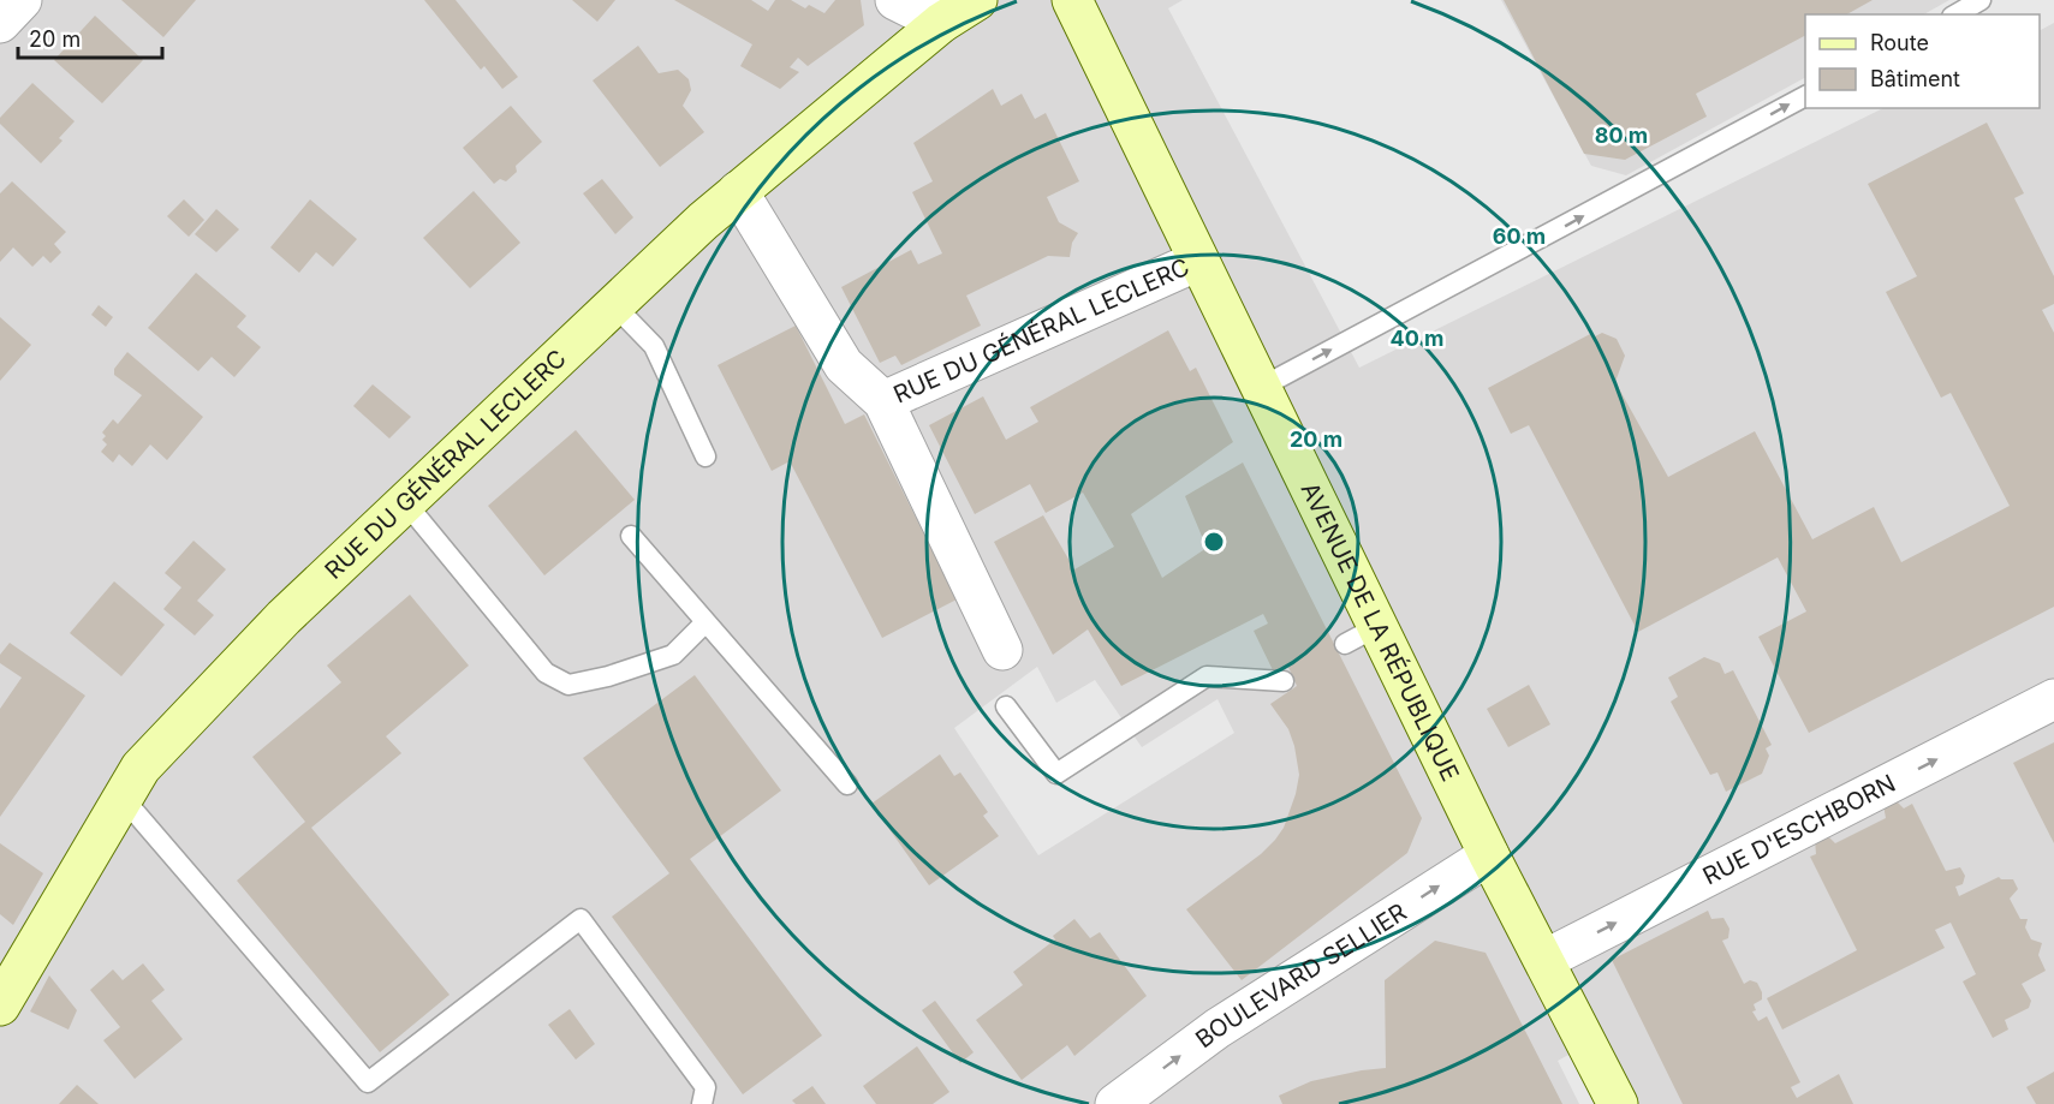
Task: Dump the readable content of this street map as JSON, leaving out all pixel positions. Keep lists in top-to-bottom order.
{
  "streets": {
    "street": [
      "RUE DU GÉNÉRAL LECLERC",
      "AVENUE DE LA RÉPUBLIQUE",
      "RUE D'ESCHBORN",
      "BOULEVARD SELLIER"
    ]
  },
  "crossings": [
    ["RUE DU GÉNÉRAL LECLERC", "AVENUE DE LA RÉPUBLIQUE"],
    ["AVENUE DE LA RÉPUBLIQUE", "RUE D'ESCHBORN"],
    ["AVENUE DE LA RÉPUBLIQUE", "BOULEVARD SELLIER"]
  ],
  "one_way": ["RUE D'ESCHBORN", "BOULEVARD SELLIER"],
  "legend": ["Route", "Bâtiment"],
  "scale_bar": "20 m",
  "rings": [
    "80 m",
    "60 m",
    "40 m",
    "20 m"
  ]
}
